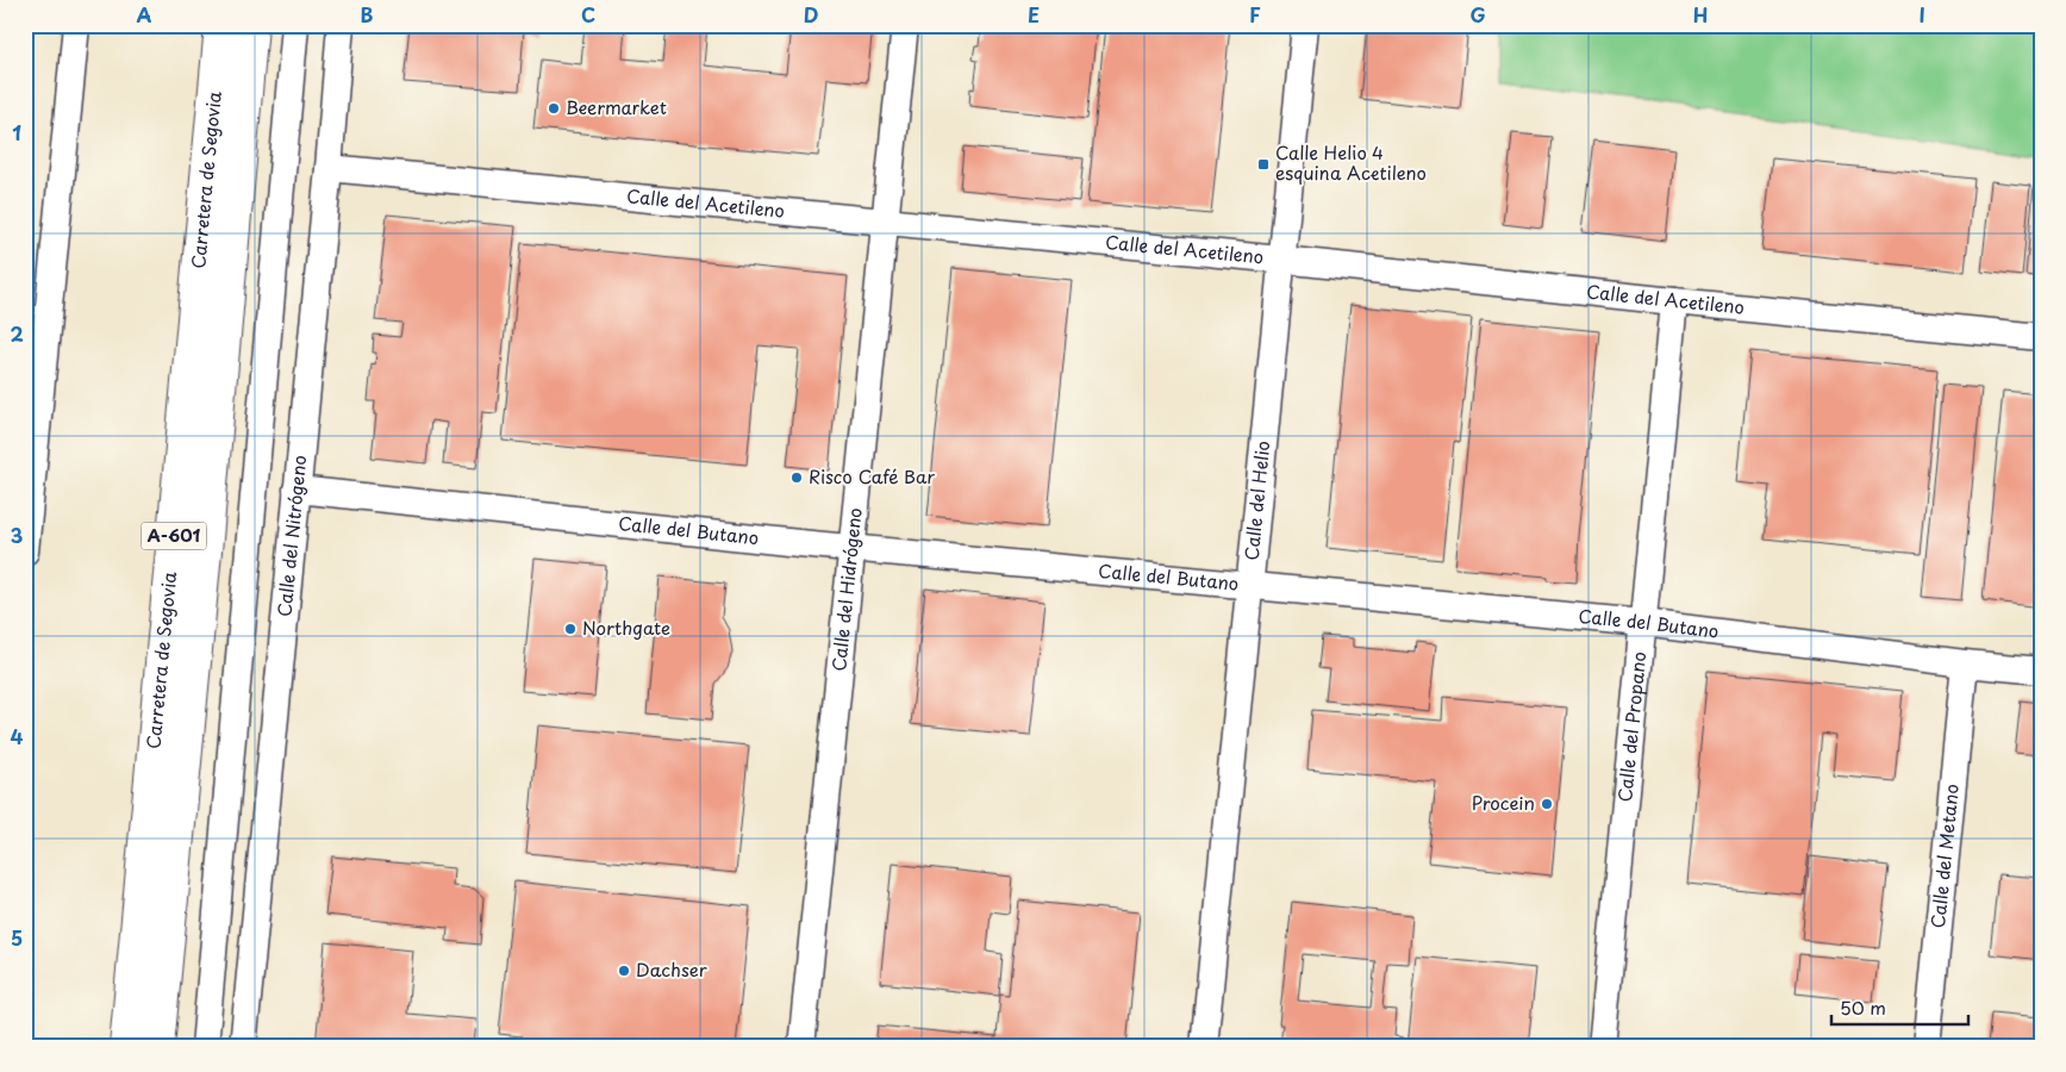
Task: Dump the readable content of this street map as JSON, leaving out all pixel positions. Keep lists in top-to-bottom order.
{
  "streets": {
    "highway": ["Carretera de Segovia", "A-601"],
    "street": [
      "Calle del Acetileno",
      "Calle del Helio",
      "Calle del Butano",
      "Calle del Nitrógeno",
      "Calle del Hidrógeno",
      "Calle del Propano",
      "Calle del Metano"
    ]
  },
  "crossings": [
    ["Calle del Acetileno", "Calle del Helio"],
    ["Calle del Acetileno", "Calle del Nitrógeno"],
    ["Calle del Acetileno", "Calle del Hidrógeno"],
    ["Calle del Acetileno", "Calle del Propano"],
    ["Calle del Helio", "Calle del Butano"],
    ["Calle del Butano", "Calle del Nitrógeno"],
    ["Calle del Butano", "Calle del Hidrógeno"],
    ["Calle del Butano", "Calle del Propano"],
    ["Calle del Butano", "Calle del Metano"]
  ],
  "places": {
    "other": [
      "Beermarket",
      "Risco Café Bar",
      "Northgate",
      "Procein",
      "Dachser"
    ],
    "transit": ["Calle Helio 4 esquina Acetileno"]
  },
  "scale_bar": "50 m",
  "grid": {
    "columns": [
      "A",
      "B",
      "C",
      "D",
      "E",
      "F",
      "G",
      "H",
      "I"
    ],
    "rows": [
      "1",
      "2",
      "3",
      "4",
      "5"
    ]
  }
}
